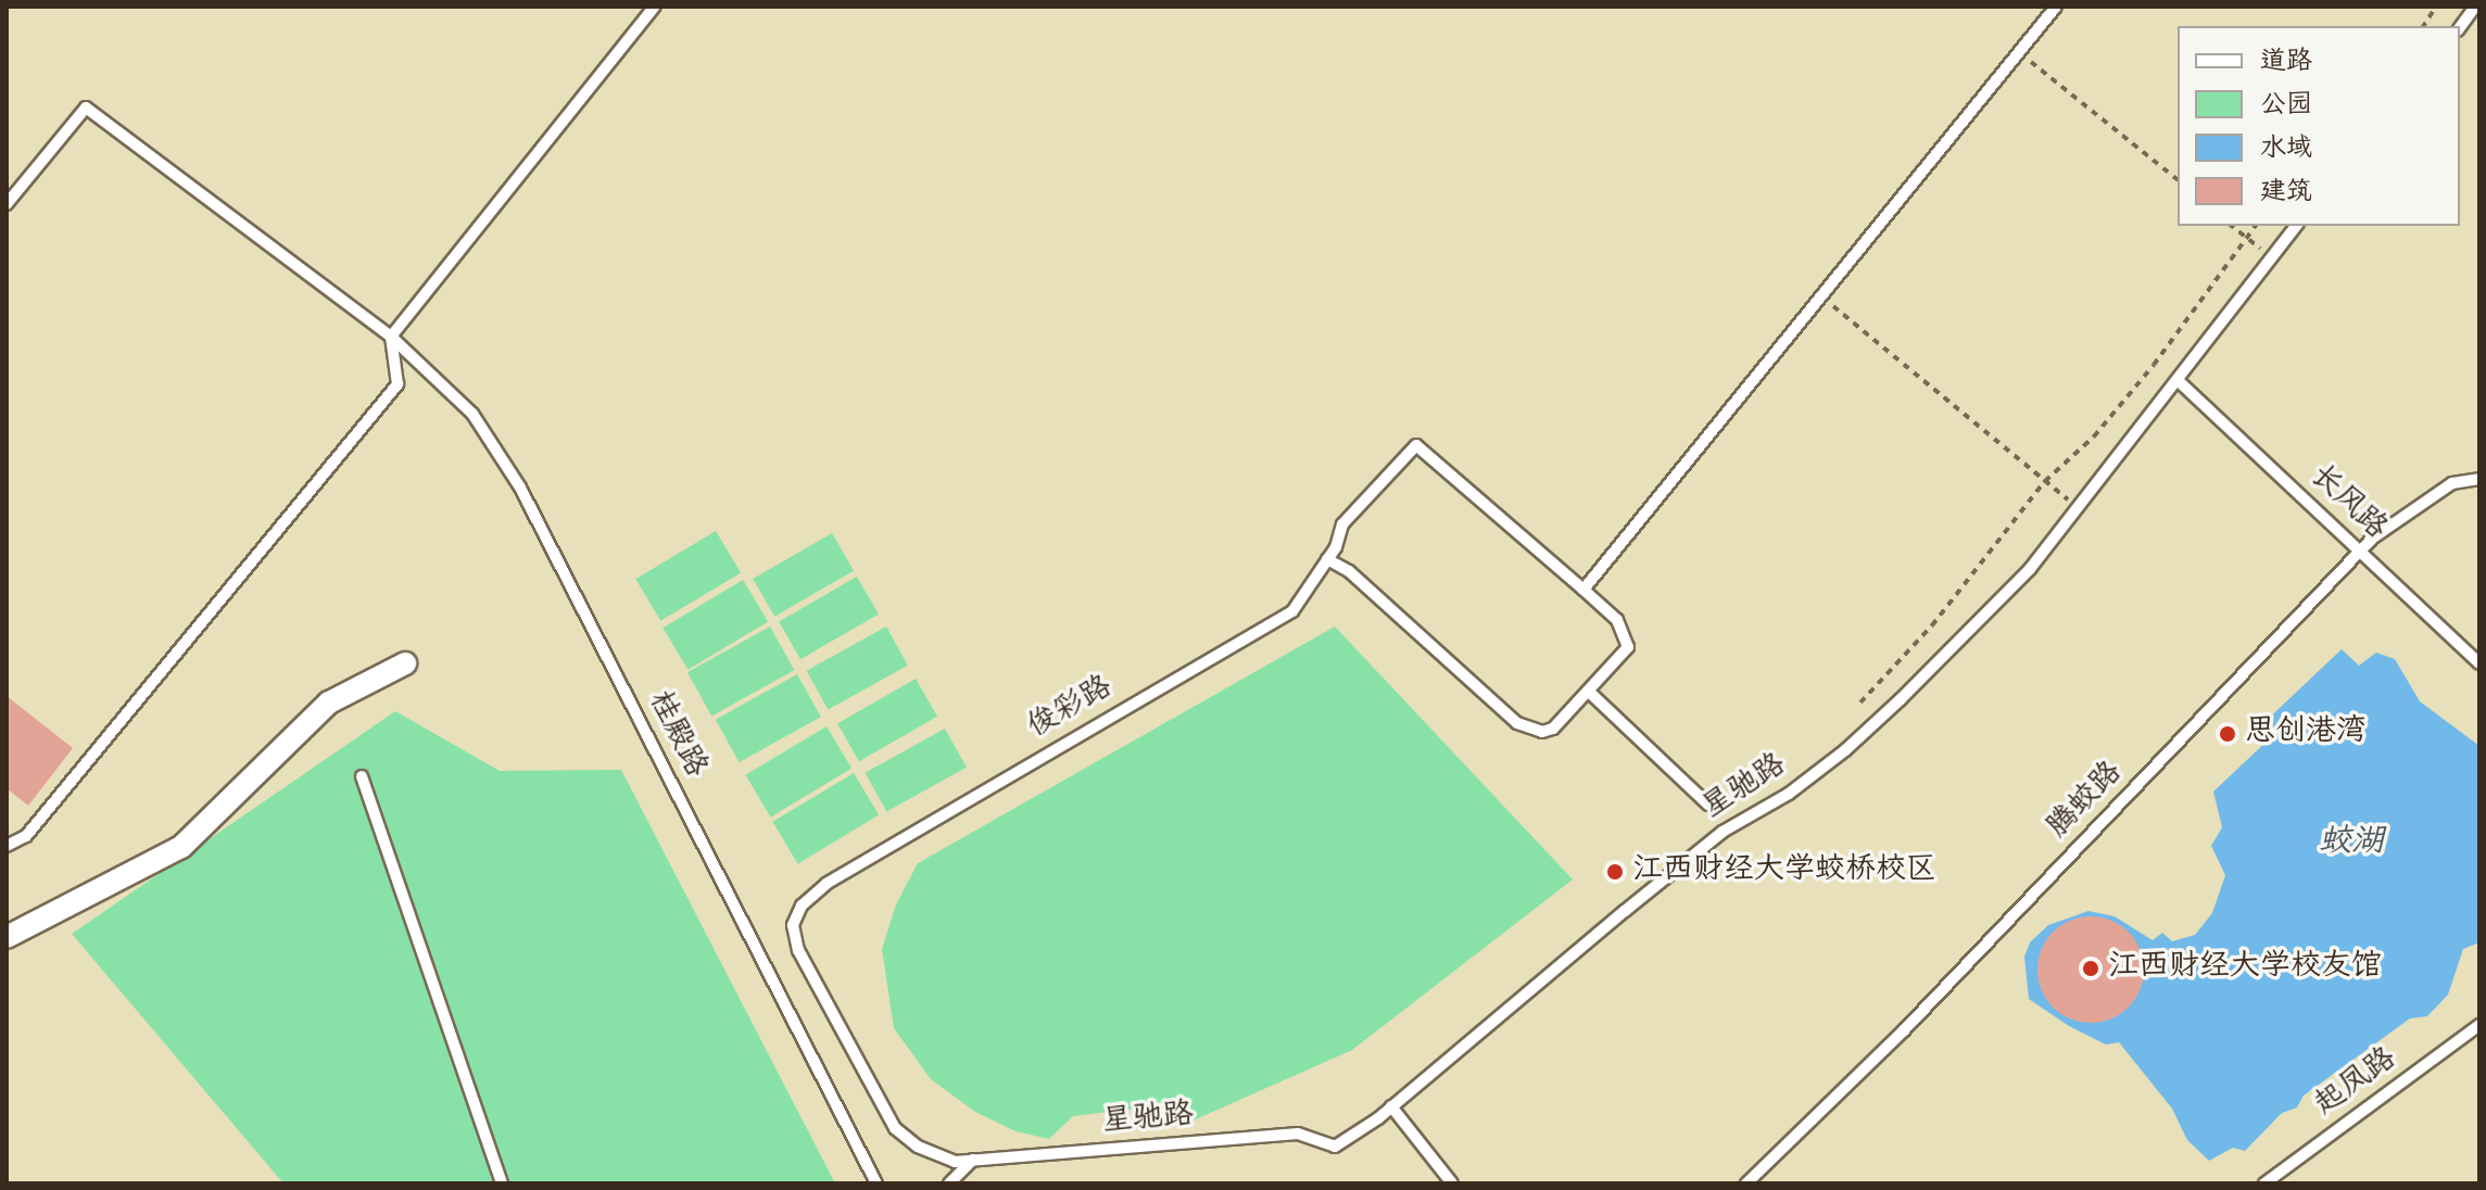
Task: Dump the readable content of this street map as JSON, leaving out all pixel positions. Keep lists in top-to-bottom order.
{
  "streets": {
    "lane": [
      "长风路",
      "俊彩路",
      "桂殿路",
      "星驰路",
      "腾蛟路",
      "起凤路"
    ]
  },
  "crossings": [
    ["长风路", "星驰路"],
    ["长风路", "腾蛟路"],
    ["俊彩路", "星驰路"]
  ],
  "water": ["蛟湖"],
  "places": ["思创港湾", "江西财经大学蛟桥校区", "江西财经大学校友馆"],
  "legend": [
    "道路",
    "公园",
    "水域",
    "建筑"
  ]
}
